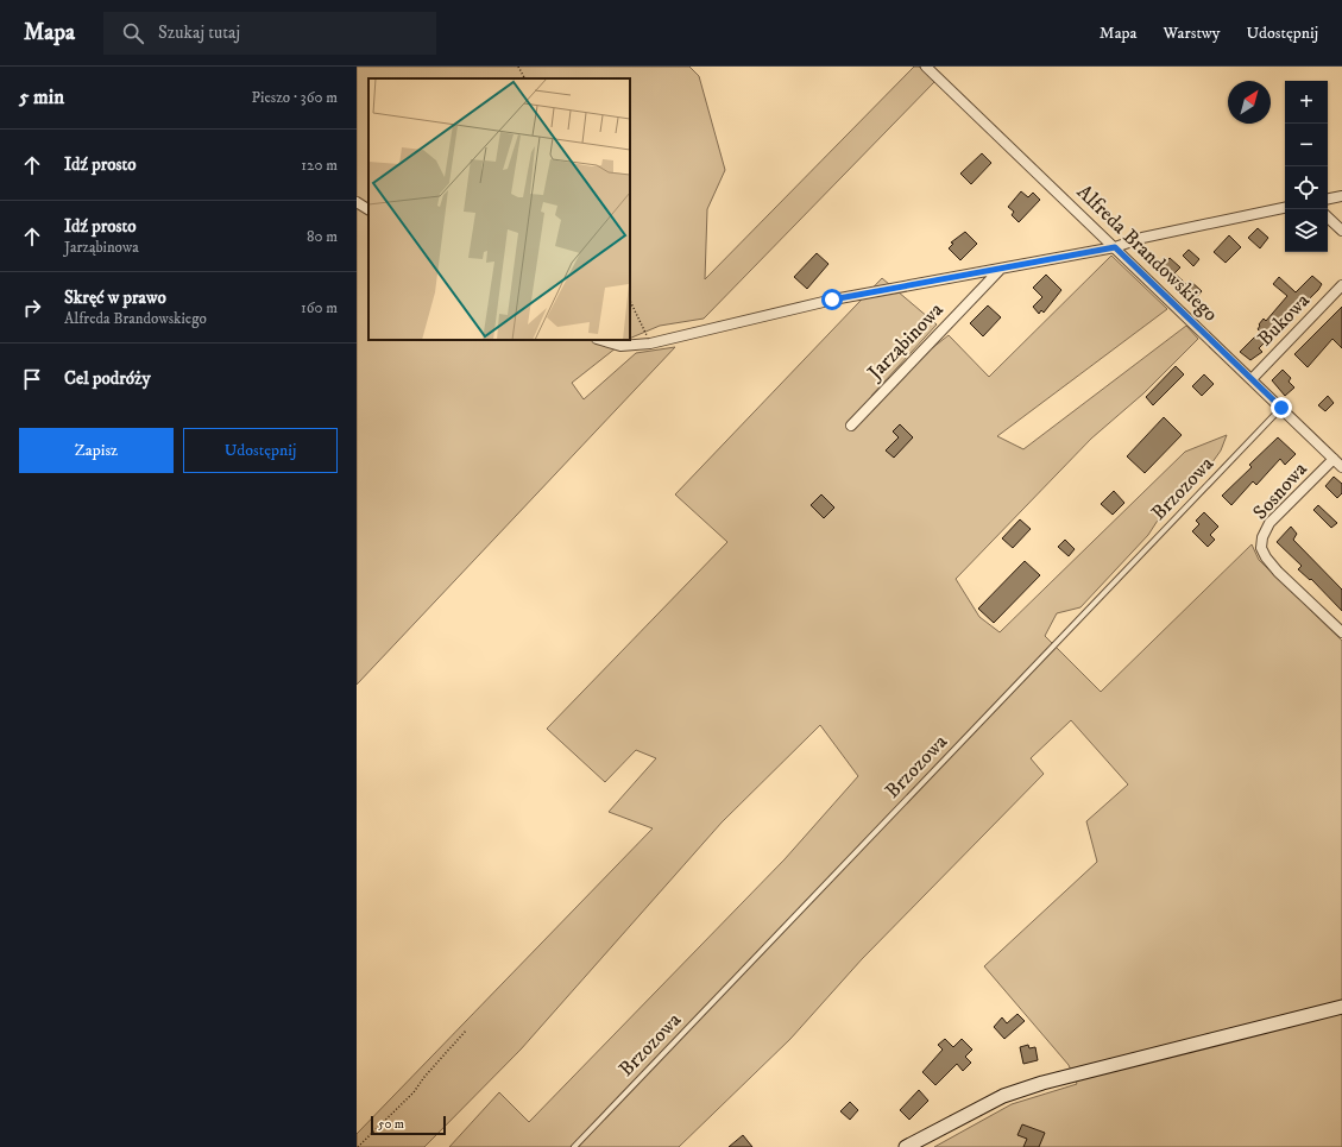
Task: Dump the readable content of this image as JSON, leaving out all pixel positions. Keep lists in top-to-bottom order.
{
  "streets": {
    "street": [
      "Alfreda Brandowskiego",
      "Bukowa",
      "Jarząbinowa",
      "Sosnowa"
    ],
    "lane": ["Brzozowa"]
  },
  "crossings": [
    ["Alfreda Brandowskiego", "Bukowa"],
    ["Alfreda Brandowskiego", "Brzozowa"],
    ["Alfreda Brandowskiego", "Sosnowa"]
  ],
  "scale_bar": "50 m",
  "north": "top right",
  "page": {
    "header": "Mapa",
    "search": "Szukaj tutaj",
    "nav": ["Mapa", "Warstwy", "Udostępnij"],
    "heading": ["5 min", "Pieszo · 360 m"],
    "map_buttons": ["+", "−"],
    "list": [
      ["Idź prosto", "120 m"],
      ["Idź prosto", "Jarząbinowa", "80 m"],
      ["Skręć w prawo", "Alfreda Brandowskiego", "160 m"],
      "Cel podróży"
    ],
    "buttons": ["Zapisz", "Udostępnij"],
    "scale": "50 m"
  }
}
